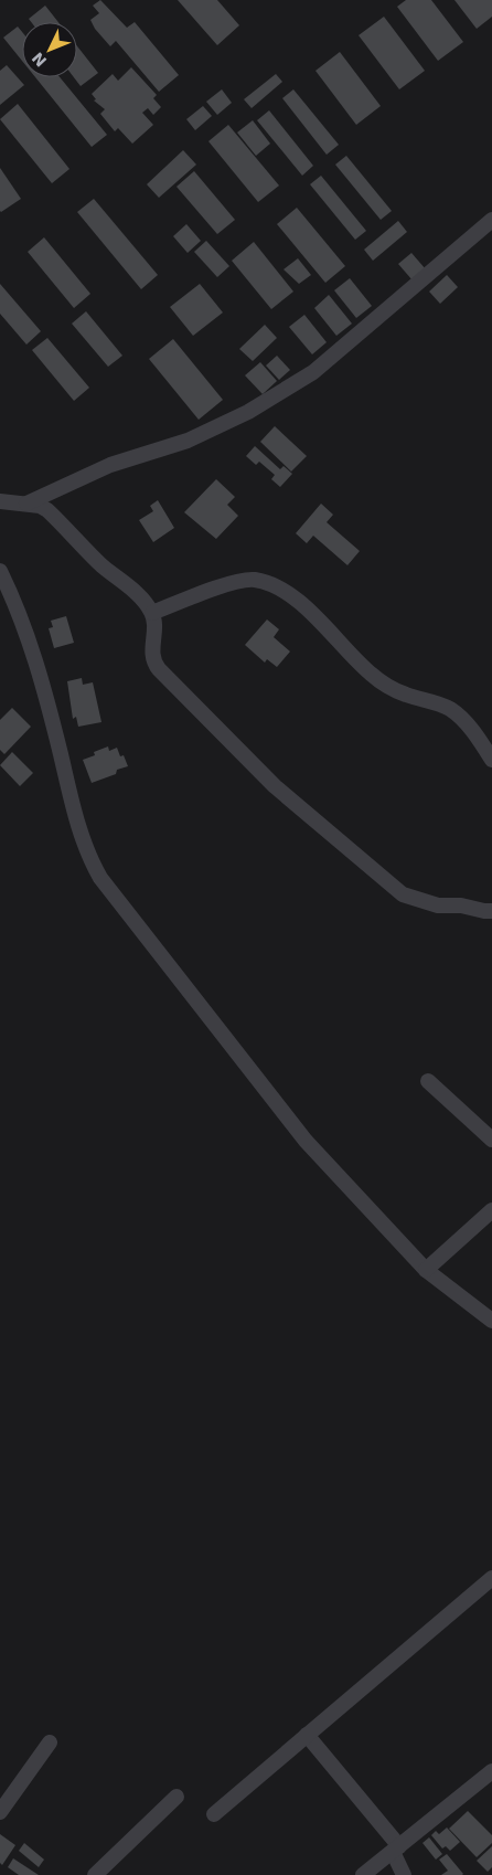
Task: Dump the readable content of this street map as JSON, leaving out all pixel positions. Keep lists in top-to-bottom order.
{
  "north": "bottom left"
}
